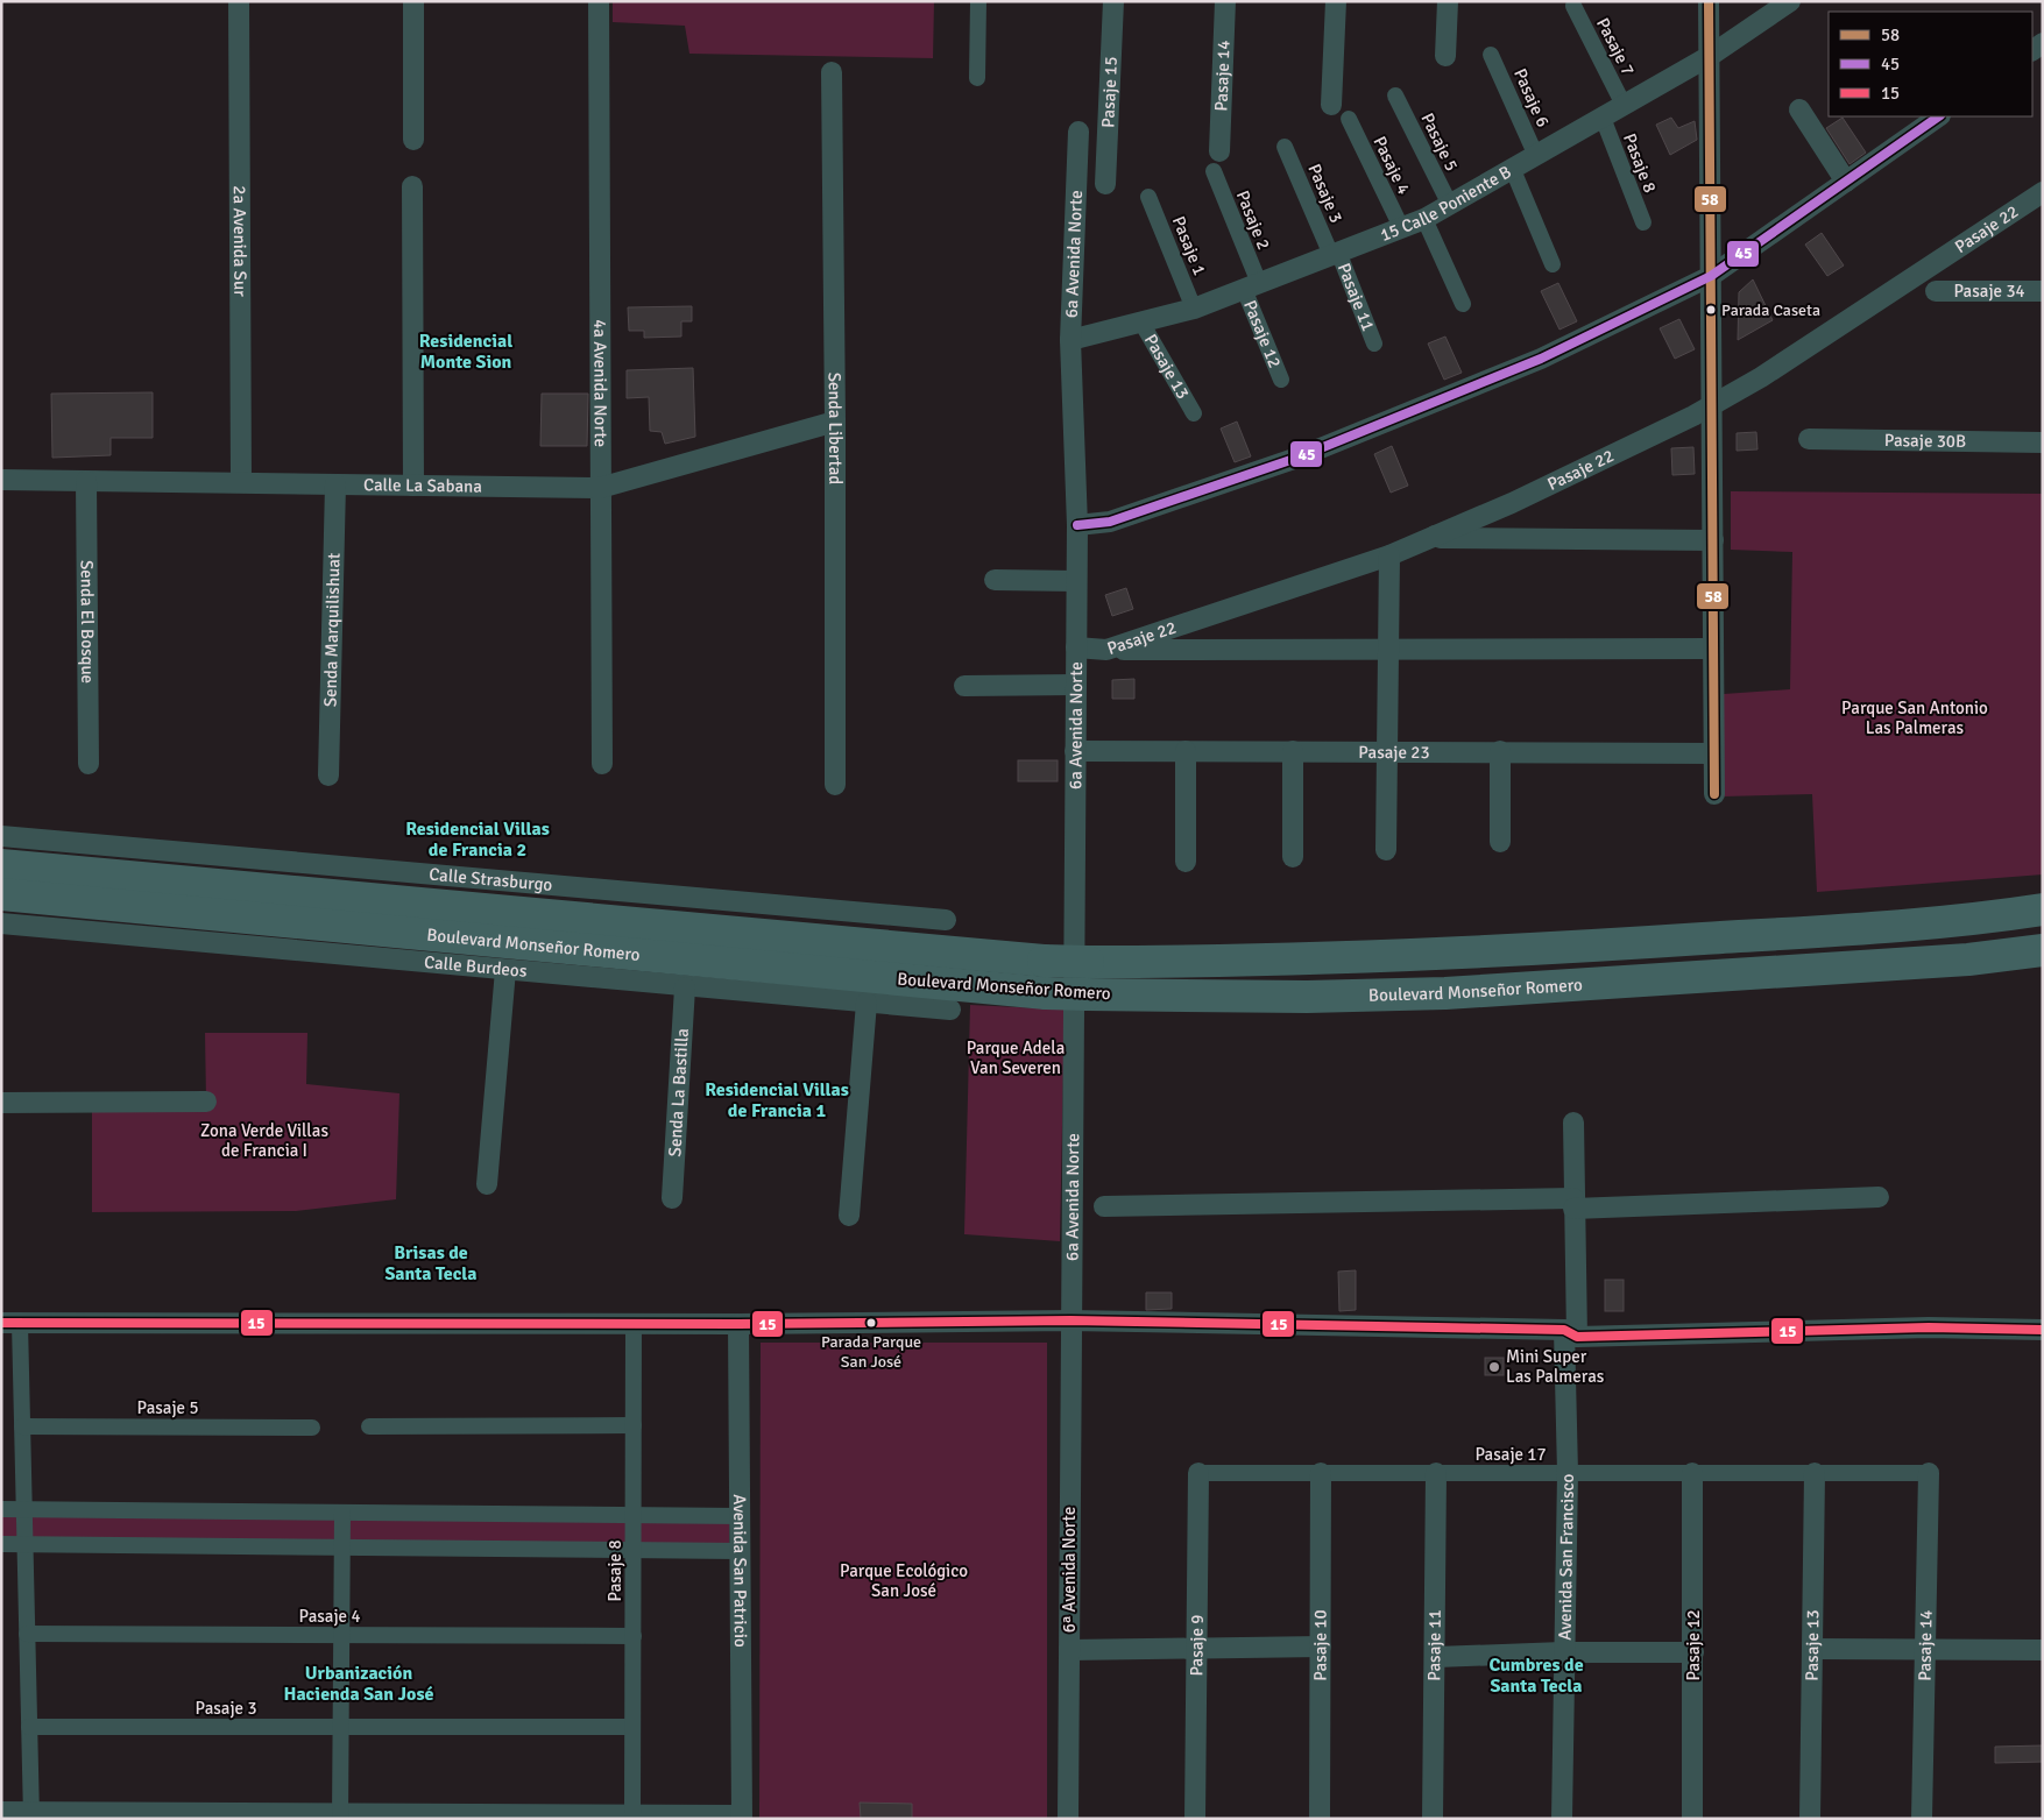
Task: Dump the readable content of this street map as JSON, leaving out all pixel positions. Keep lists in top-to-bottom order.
{
  "streets": {
    "highway": ["Boulevard Monseñor Romero"],
    "street": [
      "Pasaje 7",
      "Pasaje 14",
      "Pasaje 15",
      "Pasaje 6",
      "Pasaje 5",
      "Pasaje 8",
      "Pasaje 4",
      "Pasaje 3",
      "15 Calle Poniente B",
      "Pasaje 2",
      "Pasaje 22",
      "2a Avenida Sur",
      "Pasaje 1",
      "6a Avenida Norte",
      "Pasaje 34",
      "Pasaje 11",
      "Pasaje 12",
      "Pasaje 13",
      "4a Avenida Norte",
      "Senda Libertad",
      "Pasaje 30B",
      "Calle La Sabana",
      "Senda El Bosque",
      "Senda Marquilishuat",
      "Pasaje 23",
      "Calle Strasburgo",
      "Calle Burdeos",
      "Senda La Bastilla",
      "Pasaje 17",
      "Avenida San Francisco",
      "6ª Avenida Norte",
      "Avenida San Patricio",
      "Pasaje 9",
      "Pasaje 10"
    ]
  },
  "crossings": [
    ["Pasaje 7", "15 Calle Poniente B"],
    ["Pasaje 14", "Pasaje 2"],
    ["Pasaje 14", "Pasaje 17"],
    ["Pasaje 6", "15 Calle Poniente B"],
    ["Pasaje 5", "15 Calle Poniente B"],
    ["Pasaje 8", "Pasaje 4"],
    ["Pasaje 8", "Pasaje 3"],
    ["Pasaje 8", "15 Calle Poniente B"],
    ["Pasaje 4", "15 Calle Poniente B"],
    ["Pasaje 3", "15 Calle Poniente B"],
    ["Pasaje 3", "Pasaje 11"],
    ["15 Calle Poniente B", "Pasaje 2"],
    ["15 Calle Poniente B", "Pasaje 1"],
    ["15 Calle Poniente B", "6a Avenida Norte"],
    ["15 Calle Poniente B", "Pasaje 11"],
    ["15 Calle Poniente B", "Pasaje 12"],
    ["15 Calle Poniente B", "Pasaje 13"],
    ["Pasaje 2", "Pasaje 12"],
    ["Pasaje 22", "6a Avenida Norte"],
    ["2a Avenida Sur", "Calle La Sabana"],
    ["6a Avenida Norte", "Pasaje 23"],
    ["6a Avenida Norte", "6ª Avenida Norte"],
    ["Pasaje 11", "Pasaje 17"],
    ["Pasaje 12", "Pasaje 17"],
    ["Pasaje 13", "Pasaje 17"],
    ["4a Avenida Norte", "Calle La Sabana"],
    ["Senda Libertad", "Calle La Sabana"],
    ["Calle La Sabana", "Senda El Bosque"],
    ["Calle La Sabana", "Senda Marquilishuat"],
    ["Calle Burdeos", "Senda La Bastilla"],
    ["Pasaje 17", "Avenida San Francisco"],
    ["Pasaje 17", "Pasaje 9"],
    ["Pasaje 17", "Pasaje 10"]
  ],
  "districts": [
    "Residencial Monte Sion",
    "Residencial Villas de Francia 2",
    "Residencial Villas de Francia 1",
    "Brisas de Santa Tecla",
    "Cumbres de Santa Tecla",
    "Urbanización Hacienda San José"
  ],
  "parks": [
    "Parque San Antonio Las Palmeras",
    "Parque Adela Van Severen",
    "Zona Verde Villas de Francia I",
    "Parque Ecológico San José"
  ],
  "places": ["Parada Caseta", "Parada Parque San José", "Mini Super Las Palmeras"],
  "lines": ["transit line 58", "transit line 45", "transit line 15"],
  "legend": ["58", "45", "15"]
}
